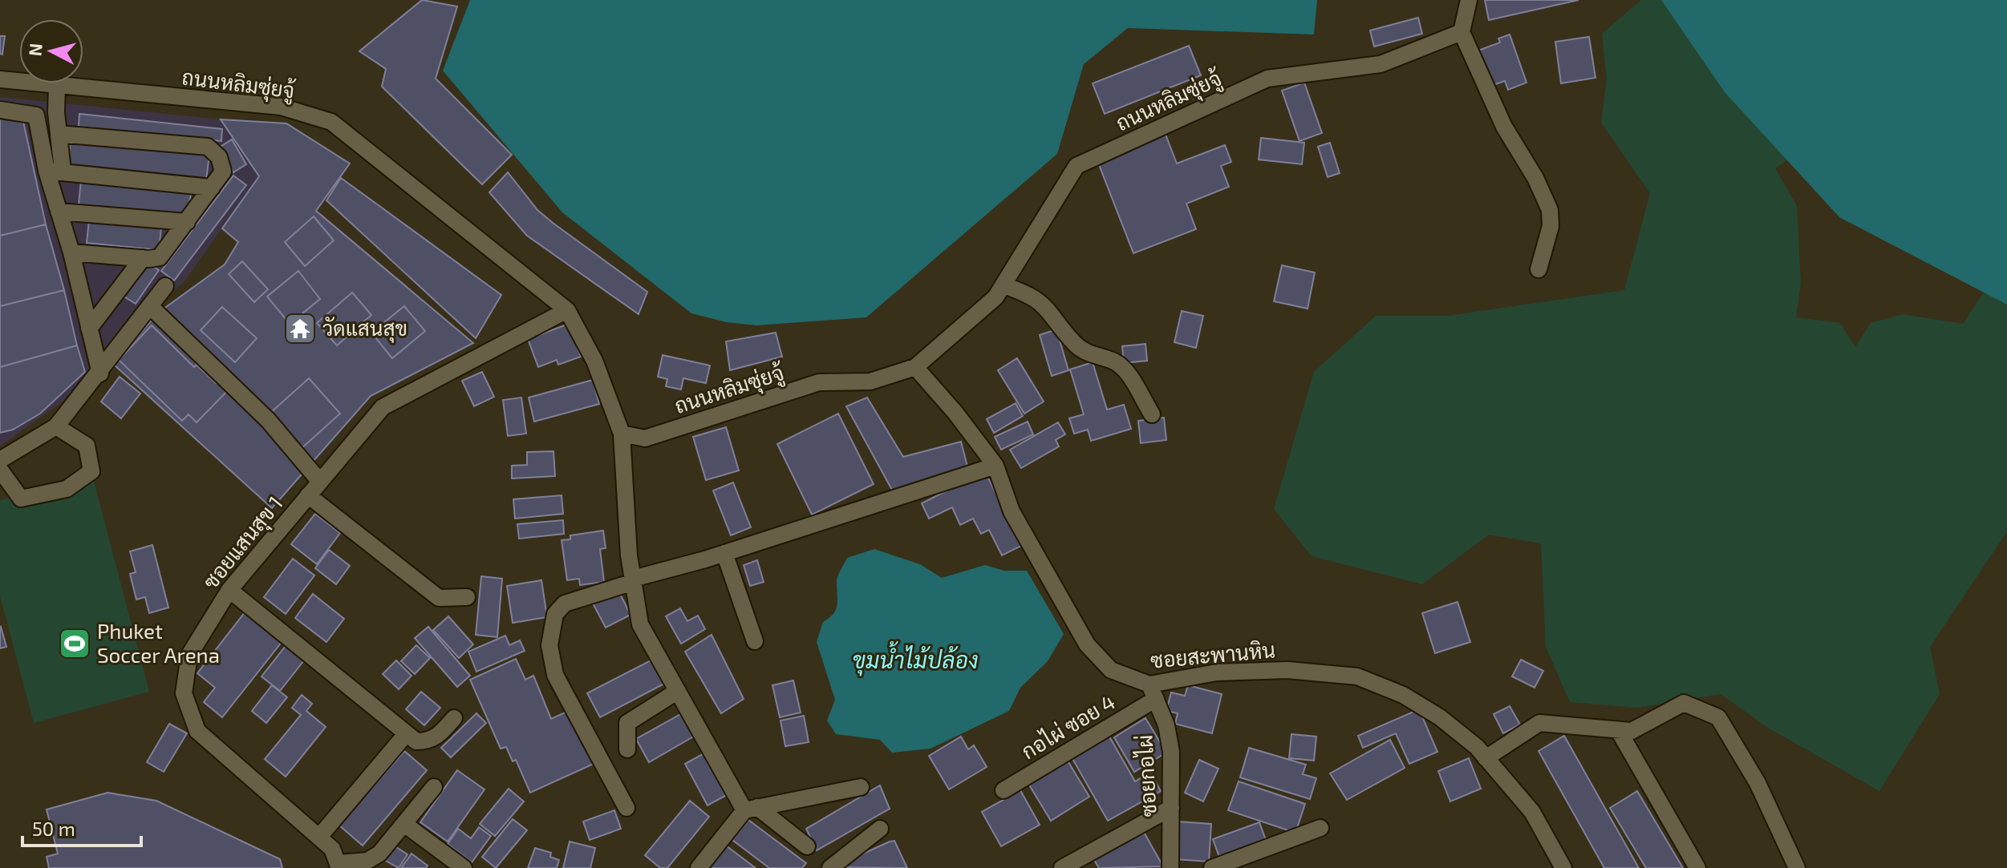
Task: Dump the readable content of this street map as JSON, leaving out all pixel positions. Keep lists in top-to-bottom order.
{
  "streets": {
    "street": [
      "ถนนหลิมซุ่ยจู้",
      "ซอยแสนสุข 1",
      "ซอยสะพานหิน",
      "กอไผ่ ซอย 4",
      "ซอยกอไผ่"
    ]
  },
  "crossings": [
    ["ถนนหลิมซุ่ยจู้", "ซอยแสนสุข 1"],
    ["ถนนหลิมซุ่ยจู้", "ซอยสะพานหิน"],
    ["ซอยสะพานหิน", "กอไผ่ ซอย 4"],
    ["ซอยสะพานหิน", "ซอยกอไผ่"],
    ["กอไผ่ ซอย 4", "ซอยกอไผ่"]
  ],
  "water": ["ขุมน้ำไม้ปล้อง"],
  "places": {
    "temple": ["วัดแสนสุข"],
    "sports": ["Phuket Soccer Arena"]
  },
  "scale_bar": "50 m",
  "north": "left"
}
